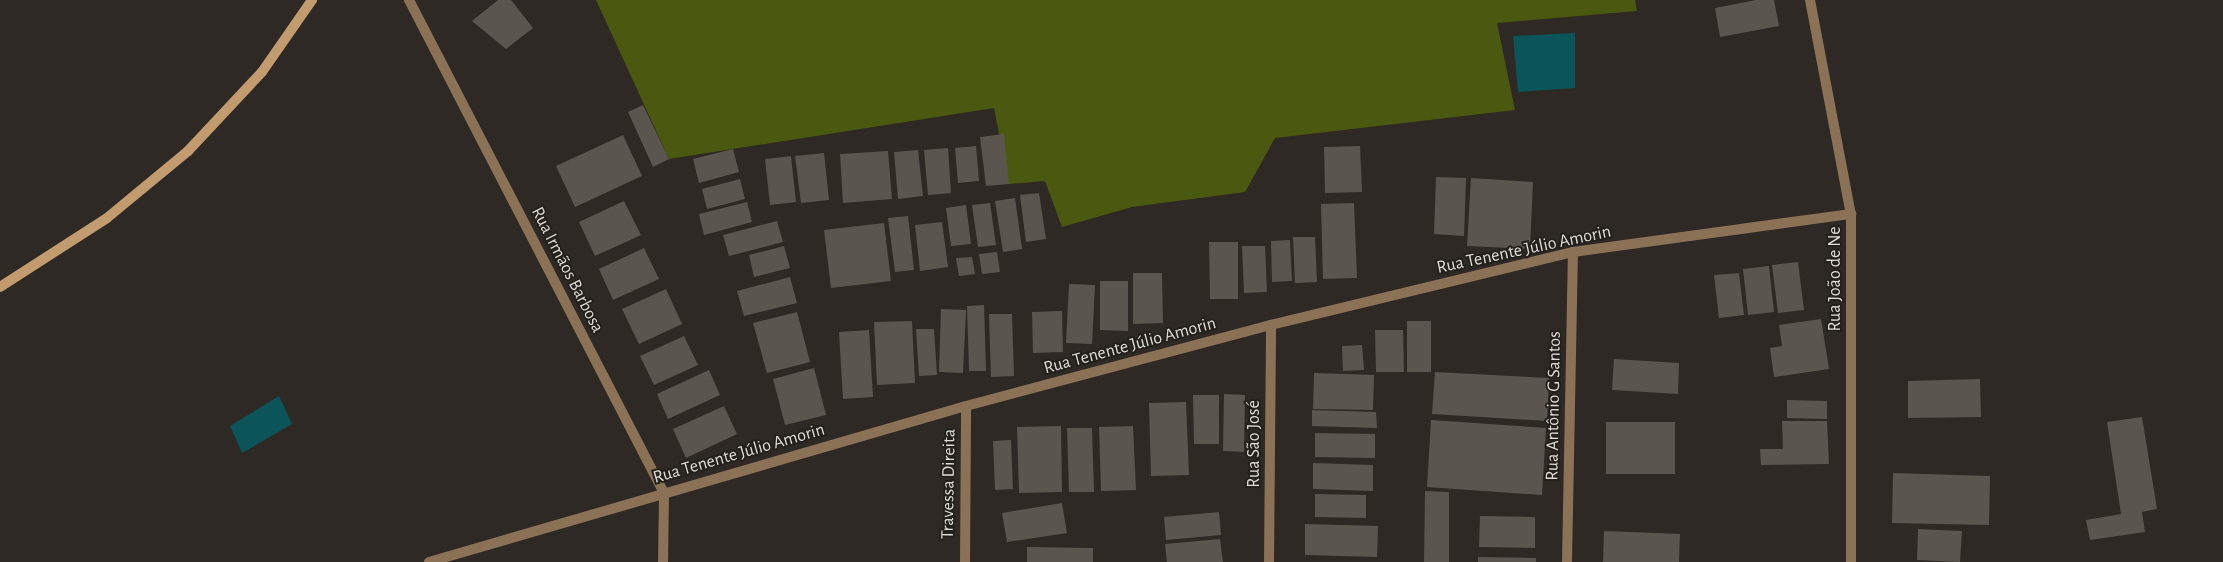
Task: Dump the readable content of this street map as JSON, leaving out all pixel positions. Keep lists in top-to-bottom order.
{
  "streets": {
    "street": [
      "Rua Tenente Júlio Amorin",
      "Rua Irmãos Barbosa",
      "Rua João de Ne",
      "Rua Antônio G Santos",
      "Rua São José",
      "Travessa Direita"
    ]
  },
  "crossings": [
    ["Rua Tenente Júlio Amorin", "Rua Irmãos Barbosa"],
    ["Rua Tenente Júlio Amorin", "Rua João de Ne"],
    ["Rua Tenente Júlio Amorin", "Rua Antônio G Santos"],
    ["Rua Tenente Júlio Amorin", "Rua São José"],
    ["Rua Tenente Júlio Amorin", "Travessa Direita"]
  ]
}
